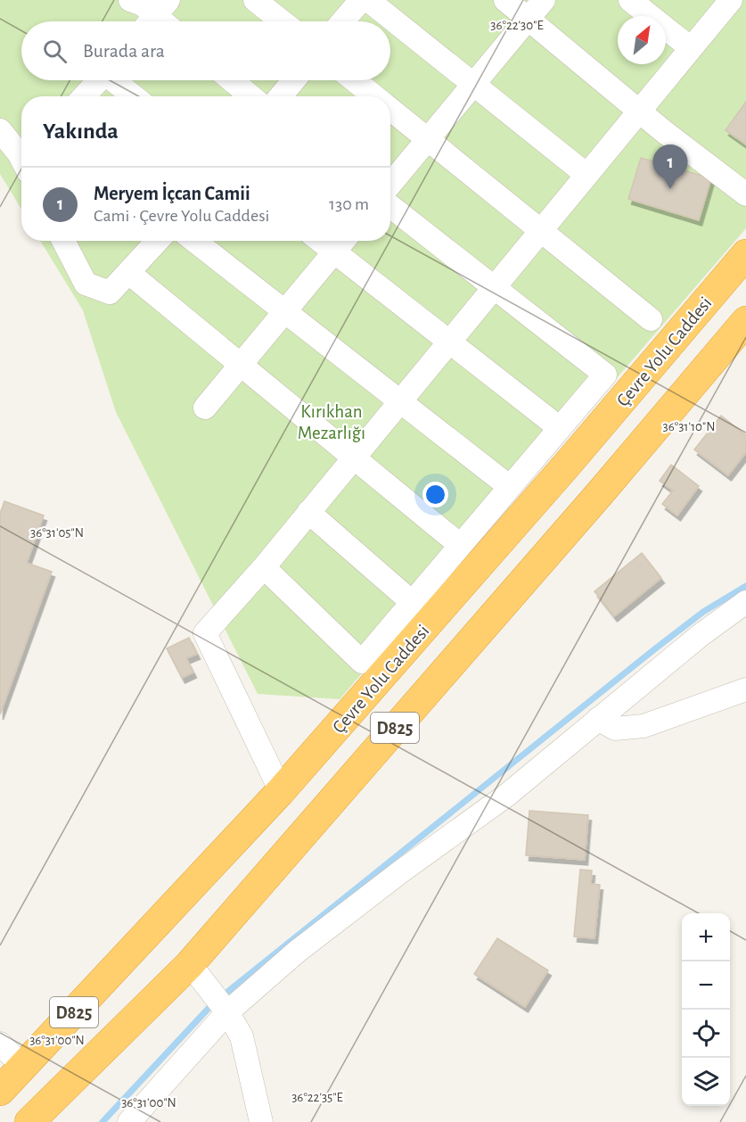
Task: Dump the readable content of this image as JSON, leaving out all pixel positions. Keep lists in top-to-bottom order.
{
  "streets": {
    "highway": ["Çevre Yolu Caddesi", "D825"]
  },
  "parks": ["Kırıkhan Mezarlığı"],
  "north": "top right",
  "page": {
    "search": "Burada ara",
    "heading": "Yakında",
    "pins": "1",
    "list": [
      {
        "mark": "1",
        "name": "Meryem İçcan Camii",
        "note": "Cami · Çevre Yolu Caddesi",
        "value": "130 m"
      }
    ],
    "map_buttons": ["+", "−"]
  },
  "coordinates": [
    "36°22'30\"E",
    "36°31'10\"N",
    "36°31'05\"N",
    "36°31'00\"N",
    "36°22'35\"E"
  ]
}
